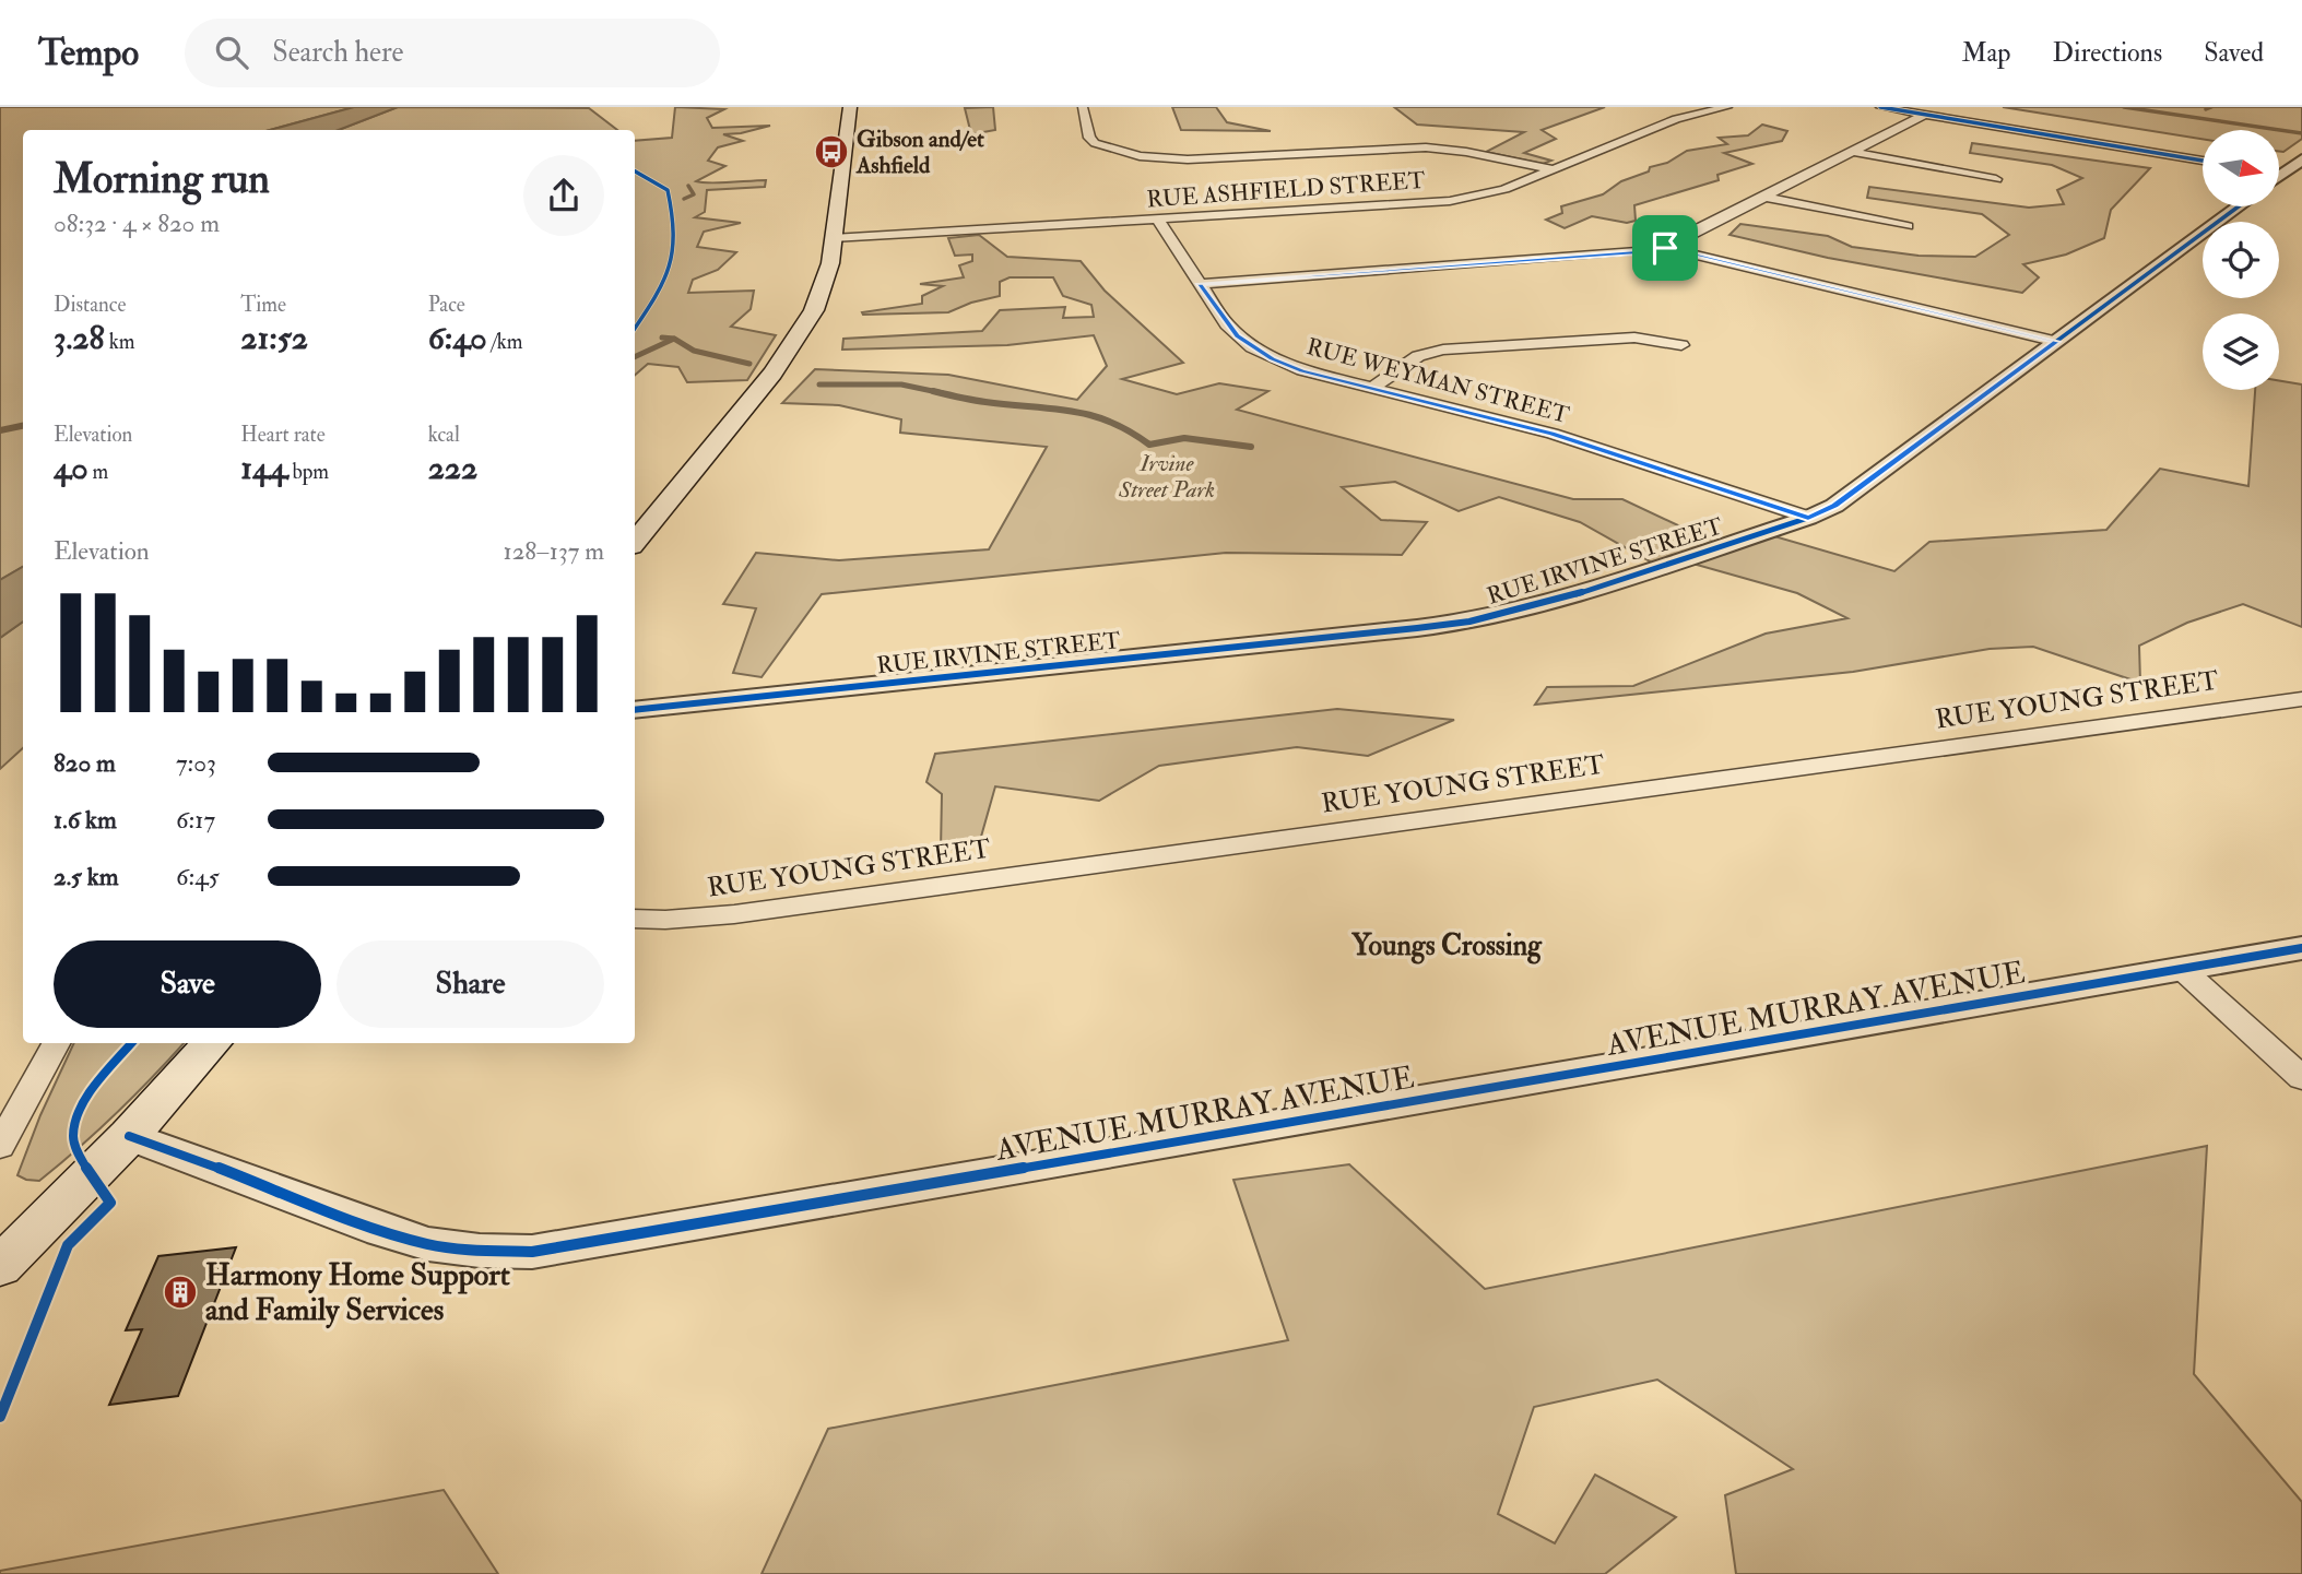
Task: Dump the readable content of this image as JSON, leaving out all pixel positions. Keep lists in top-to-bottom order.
{
  "streets": {
    "street": [
      "RUE ASHFIELD STREET",
      "RUE WEYMAN STREET",
      "RUE IRVINE STREET",
      "RUE YOUNG STREET",
      "AVENUE MURRAY AVENUE"
    ]
  },
  "crossings": [
    ["RUE ASHFIELD STREET", "RUE WEYMAN STREET"],
    ["RUE WEYMAN STREET", "RUE IRVINE STREET"]
  ],
  "districts": ["Youngs Crossing"],
  "parks": ["Irvine Street Park"],
  "places": {
    "bus stop": ["Gibson and/et Ashfield"],
    "building": ["Harmony Home Support and Family Services"]
  },
  "north": "right",
  "page": {
    "header": "Tempo",
    "search": "Search here",
    "nav": ["Map", "Directions", "Saved"],
    "heading": ["Morning run", "08:32 · 4 × 820 m"],
    "stats": [
      ["Distance", "3.28 km"],
      ["Time", "21:52"],
      ["Pace", "6:40 /km"],
      ["Elevation", "40 m"],
      ["Heart rate", "144 bpm"],
      ["kcal", "222"]
    ],
    "chart": ["Elevation", "128–137 m"],
    "list": [
      {
        "name": "820 m",
        "note": "7:03"
      },
      {
        "name": "1.6 km",
        "note": "6:17"
      },
      {
        "name": "2.5 km",
        "note": "6:45"
      }
    ],
    "buttons": ["Save", "Share"]
  }
}
